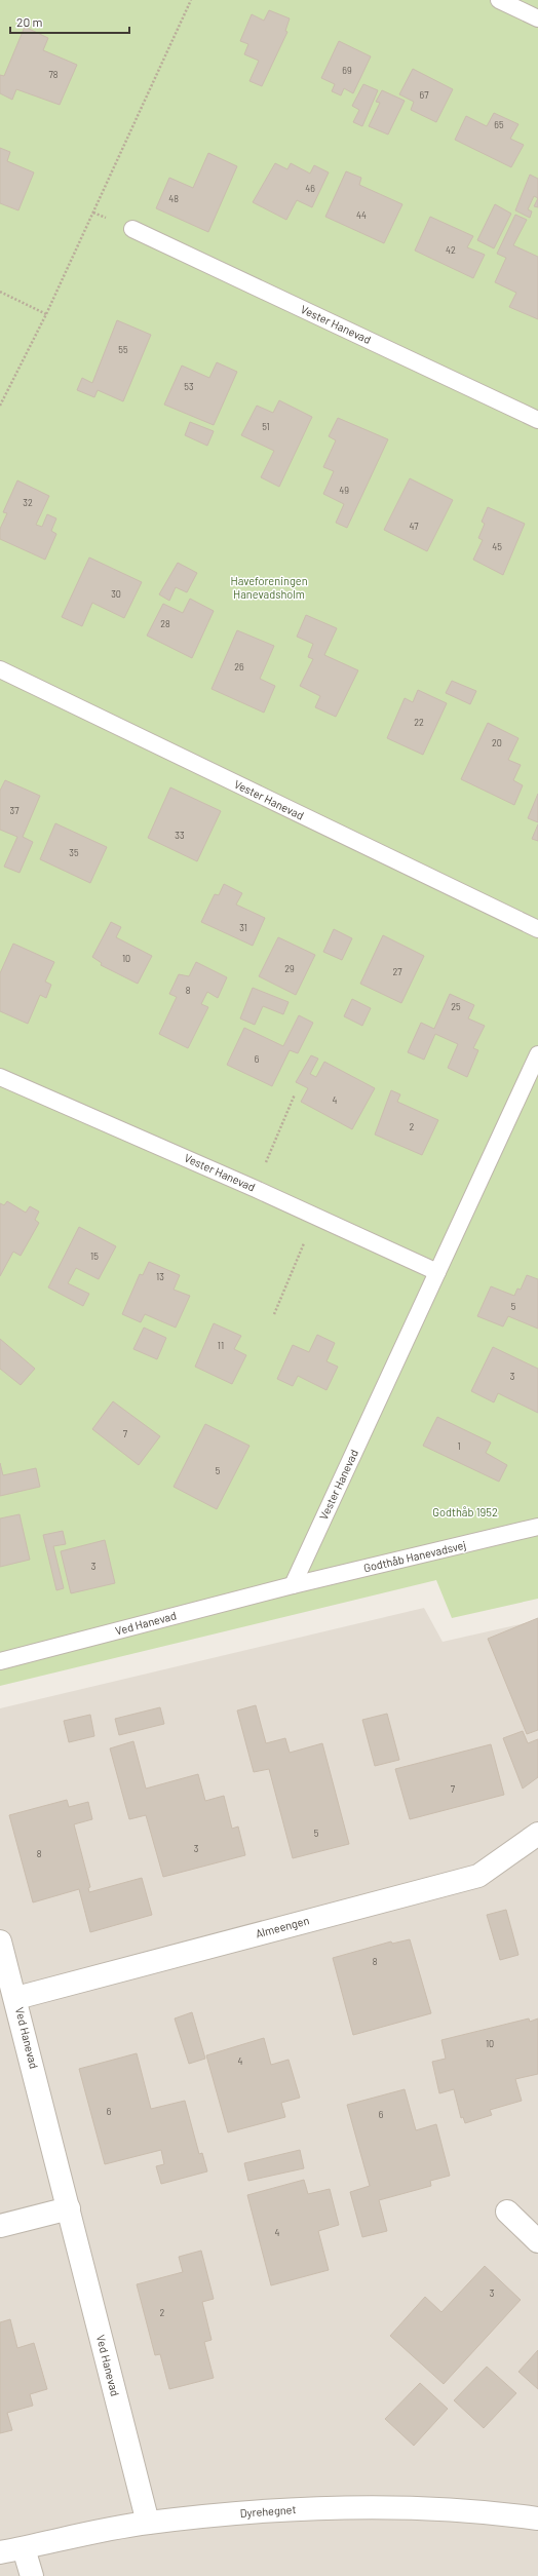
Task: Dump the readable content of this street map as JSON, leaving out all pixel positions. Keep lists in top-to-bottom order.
{
  "streets": {
    "street": ["Ved Hanevad", "Almeengen", "Dyrehegnet"],
    "lane": ["Vester Hanevad", "Godthåb Hanevadsvej"]
  },
  "crossings": [
    ["Vester Hanevad", "Godthåb Hanevadsvej"],
    ["Vester Hanevad", "Ved Hanevad"],
    ["Godthåb Hanevadsvej", "Ved Hanevad"],
    ["Ved Hanevad", "Almeengen"],
    ["Ved Hanevad", "Dyrehegnet"]
  ],
  "parks": ["Haveforeningen Hanevadsholm", "Godthåb 1952"],
  "house_numbers": [
    "69",
    "78",
    "67",
    "65",
    "46",
    "48",
    "44",
    "42",
    "55",
    "53",
    "51",
    "49",
    "32",
    "47",
    "45",
    "30",
    "28",
    "26",
    "22",
    "20",
    "37",
    "33",
    "35",
    "31",
    "10",
    "29",
    "27",
    "8",
    "25",
    "6",
    "4",
    "2",
    "15",
    "13",
    "5",
    "11",
    "3",
    "7",
    "1",
    "5",
    "3",
    "7",
    "5",
    "3",
    "8",
    "8",
    "10",
    "4",
    "6",
    "6",
    "4",
    "3",
    "2"
  ],
  "scale_bar": "20 m"
}
